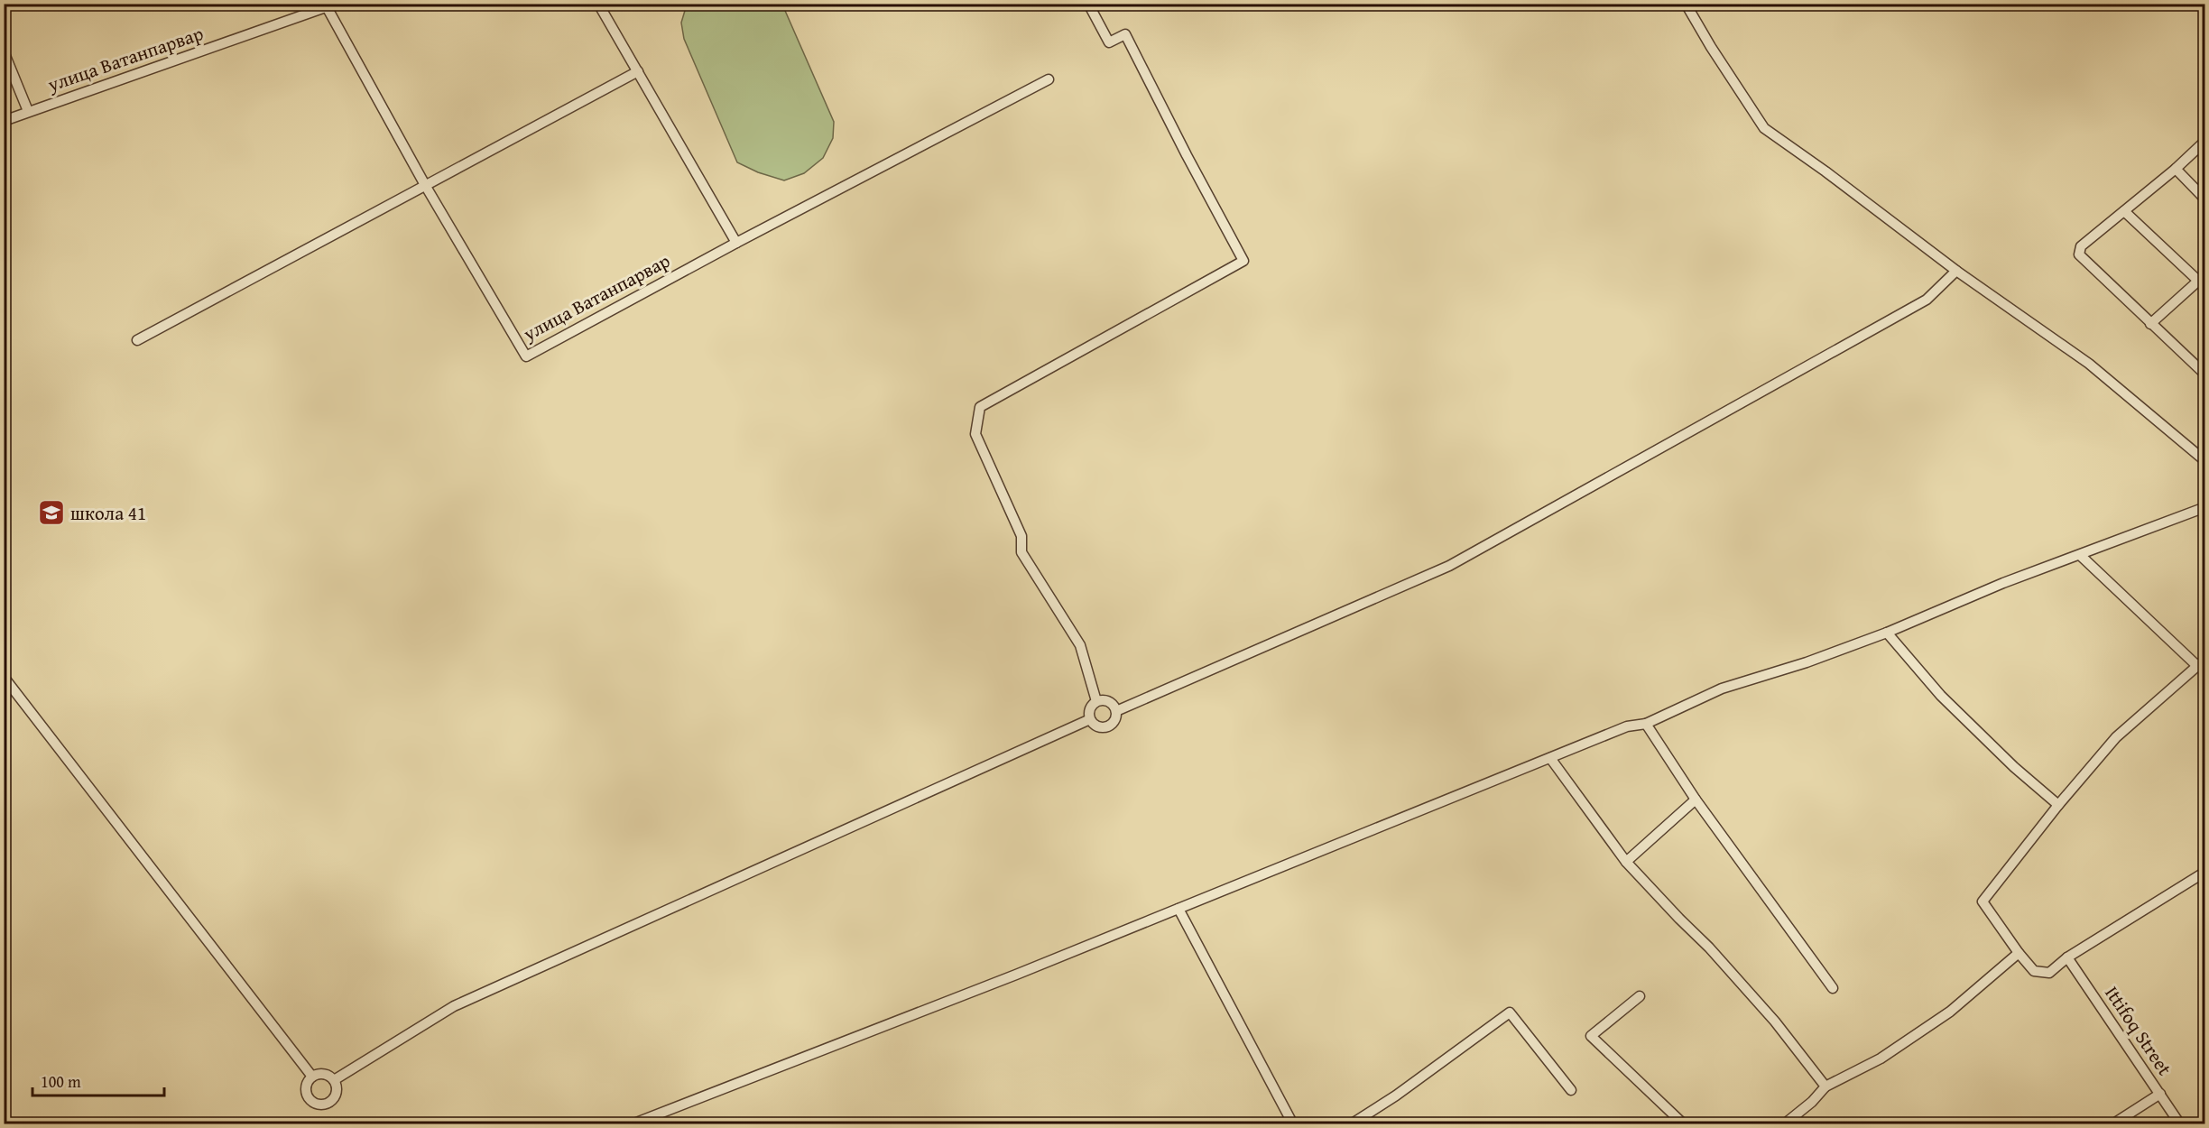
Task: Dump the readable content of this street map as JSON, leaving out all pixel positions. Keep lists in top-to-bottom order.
{
  "streets": {
    "street": ["улица Ватанпарвар", "Ittifoq Street"]
  },
  "places": {
    "school or university": ["школа 41"]
  },
  "scale_bar": "100 m"
}
